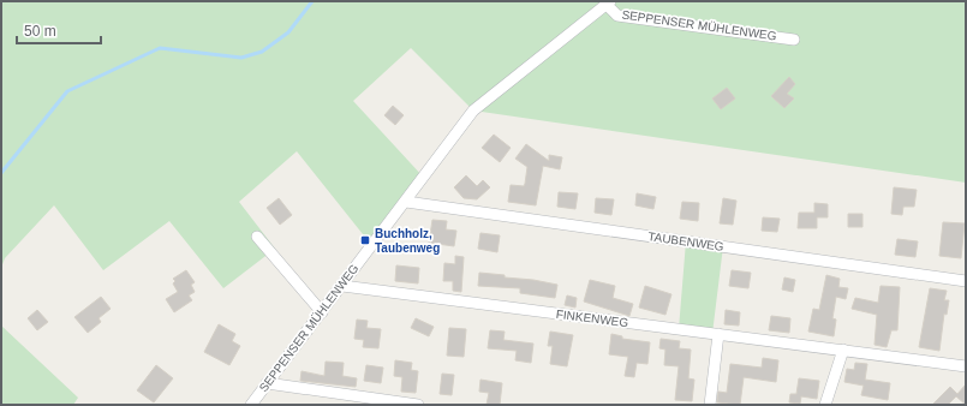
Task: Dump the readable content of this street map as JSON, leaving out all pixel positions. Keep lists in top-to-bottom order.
{
  "streets": {
    "street": ["SEPPENSER MÜHLENWEG", "TAUBENWEG", "FINKENWEG"]
  },
  "crossings": [
    ["SEPPENSER MÜHLENWEG", "TAUBENWEG"],
    ["SEPPENSER MÜHLENWEG", "FINKENWEG"]
  ],
  "places": {
    "transit": ["Buchholz, Taubenweg"]
  },
  "scale_bar": "50 m"
}
